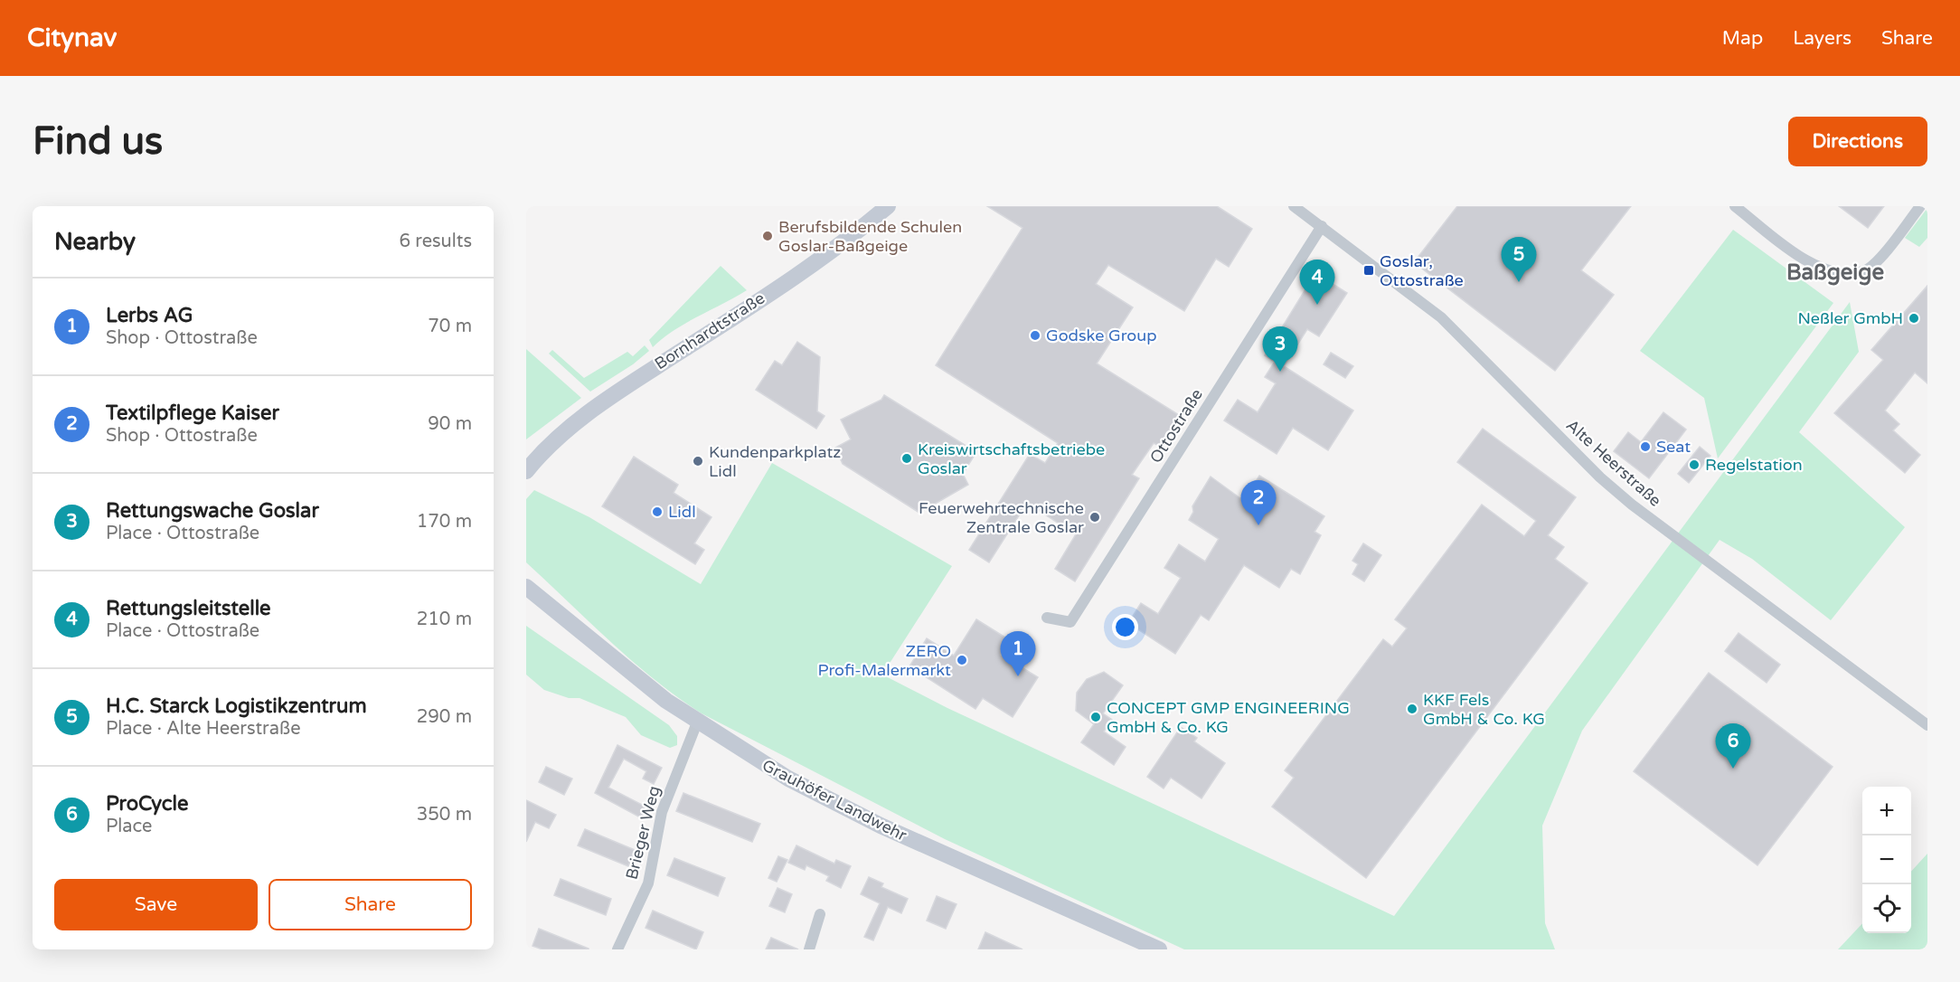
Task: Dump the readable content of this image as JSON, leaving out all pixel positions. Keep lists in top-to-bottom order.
{
  "streets": {
    "street": [
      "Bornhardtstraße",
      "Ottostraße",
      "Alte Heerstraße",
      "Grauhöfer Landwehr",
      "Brieger Weg"
    ]
  },
  "crossings": [
    ["Ottostraße", "Alte Heerstraße"],
    ["Grauhöfer Landwehr", "Brieger Weg"]
  ],
  "districts": ["Baßgeige"],
  "places": {
    "other": [
      "Berufsbildende Schulen Goslar-Baßgeige",
      "Neßler GmbH",
      "Godske Group",
      "Seat",
      "Kreiswirtschaftsbetriebe Goslar",
      "Kundenparkplatz Lidl",
      "Regelstation",
      "Lidl",
      "Feuerwehrtechnische Zentrale Goslar",
      "ZERO Profi-Malermarkt",
      "KKF Fels GmbH & Co. KG",
      "CONCEPT GMP ENGINEERING GmbH & Co. KG"
    ],
    "transit": ["Goslar, Ottostraße"]
  },
  "page": {
    "header": "Citynav",
    "nav": ["Map", "Layers", "Share"],
    "buttons": [
      "Directions",
      ["Save", "Share"]
    ],
    "title": "Find us",
    "heading": ["Nearby", "6 results"],
    "pins": [
      "5",
      "4",
      "3",
      "2",
      "1",
      "6"
    ],
    "list": [
      {
        "mark": "1",
        "name": "Lerbs AG",
        "note": "Shop · Ottostraße",
        "value": "70 m"
      },
      {
        "mark": "2",
        "name": "Textilpflege Kaiser",
        "note": "Shop · Ottostraße",
        "value": "90 m"
      },
      {
        "mark": "3",
        "name": "Rettungswache Goslar",
        "note": "Place · Ottostraße",
        "value": "170 m"
      },
      {
        "mark": "4",
        "name": "Rettungsleitstelle",
        "note": "Place · Ottostraße",
        "value": "210 m"
      },
      {
        "mark": "5",
        "name": "H.C. Starck Logistikzentrum",
        "note": "Place · Alte Heerstraße",
        "value": "290 m"
      },
      {
        "mark": "6",
        "name": "ProCycle",
        "note": "Place",
        "value": "350 m"
      }
    ],
    "map_buttons": ["+", "−"]
  }
}
